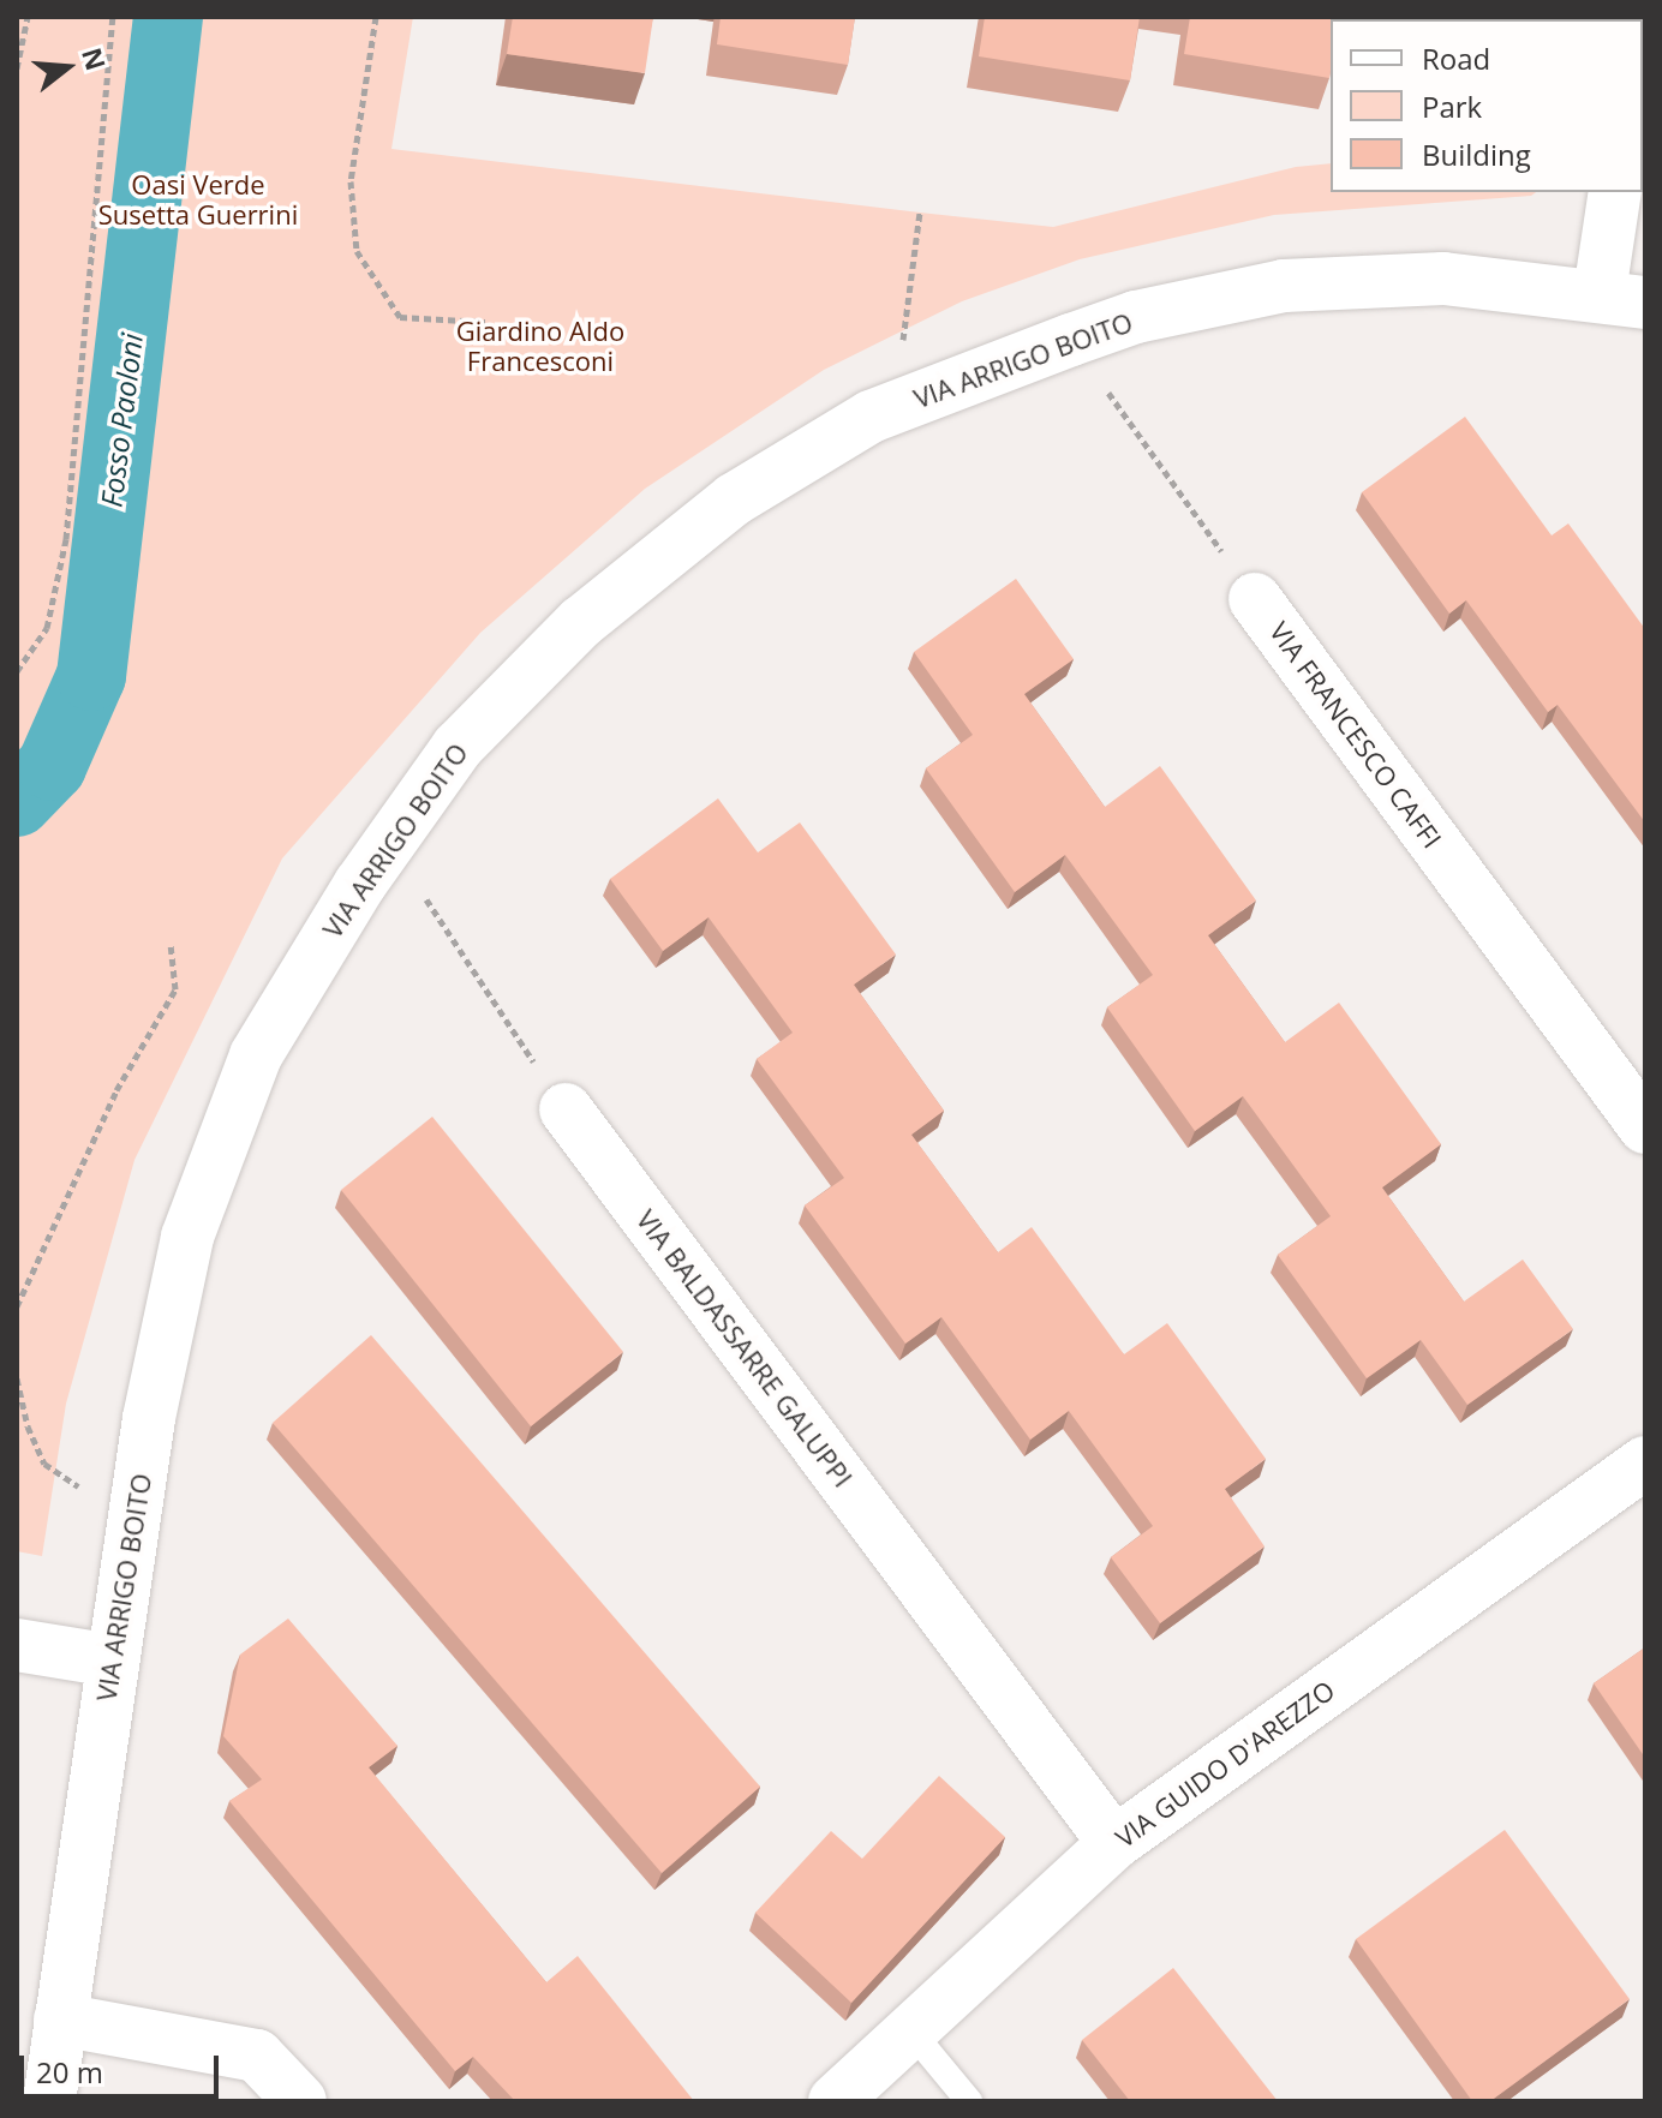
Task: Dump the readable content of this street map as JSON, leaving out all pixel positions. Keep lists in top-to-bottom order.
{
  "streets": {
    "street": [
      "VIA ARRIGO BOITO",
      "VIA FRANCESCO CAFFI",
      "VIA BALDASSARRE GALUPPI",
      "VIA GUIDO D'AREZZO"
    ]
  },
  "crossings": [
    ["VIA ARRIGO BOITO", "VIA FRANCESCO CAFFI"],
    ["VIA BALDASSARRE GALUPPI", "VIA GUIDO D'AREZZO"]
  ],
  "water": ["Fosso Paoloni"],
  "parks": ["Oasi Verde Susetta Guerrini", "Giardino Aldo Francesconi"],
  "legend": ["Road", "Park", "Building"],
  "scale_bar": "20 m",
  "north": "right"
}
